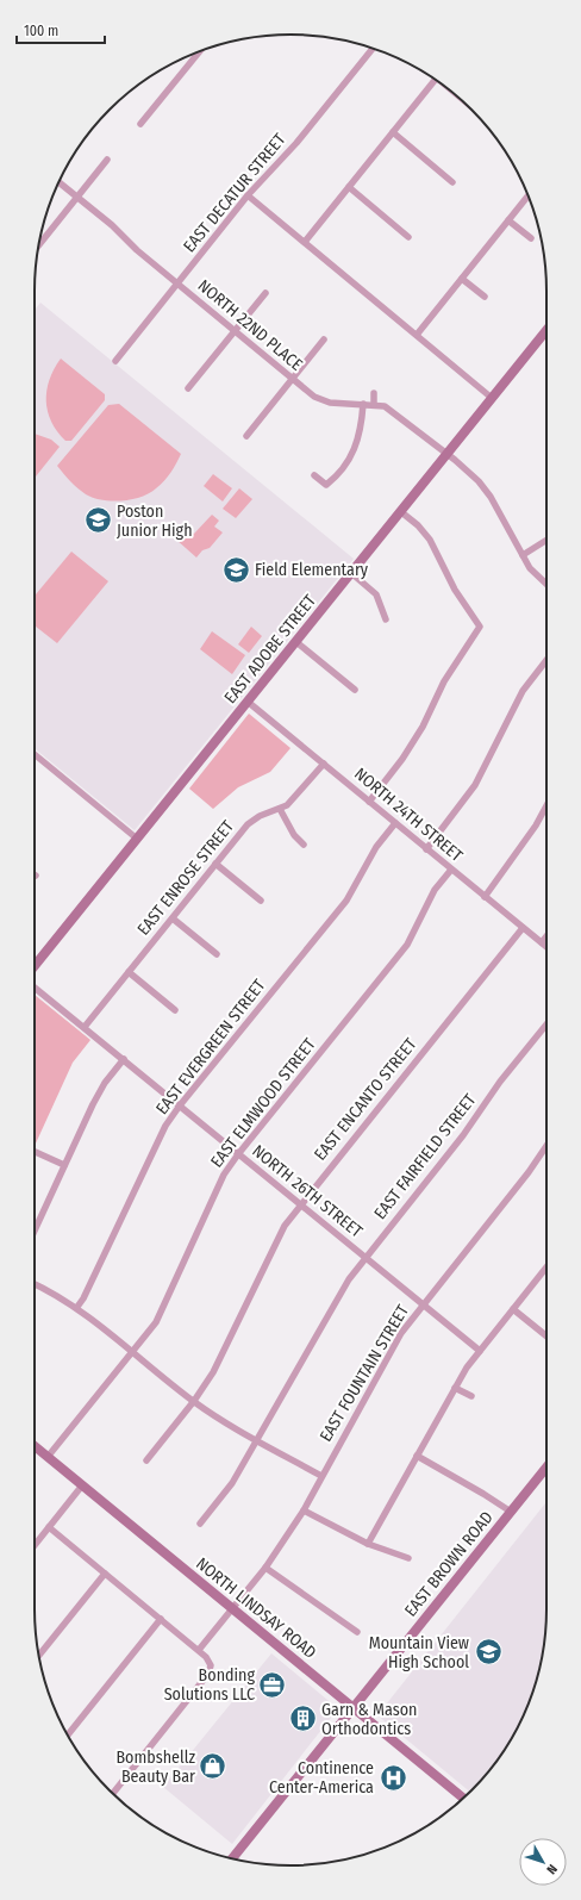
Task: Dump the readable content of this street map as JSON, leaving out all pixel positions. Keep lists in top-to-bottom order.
{
  "streets": {
    "main road": ["EAST ADOBE STREET", "EAST BROWN ROAD", "NORTH LINDSAY ROAD"],
    "street": [
      "EAST DECATUR STREET",
      "NORTH 22ND PLACE",
      "NORTH 24TH STREET",
      "EAST ENROSE STREET",
      "EAST EVERGREEN STREET",
      "EAST ENCANTO STREET",
      "EAST ELMWOOD STREET",
      "EAST FAIRFIELD STREET",
      "NORTH 26TH STREET",
      "EAST FOUNTAIN STREET"
    ]
  },
  "crossings": [
    ["EAST DECATUR STREET", "NORTH 22ND PLACE"],
    ["NORTH 22ND PLACE", "EAST ADOBE STREET"],
    ["EAST ADOBE STREET", "NORTH 24TH STREET"],
    ["NORTH 24TH STREET", "EAST ENROSE STREET"],
    ["NORTH 24TH STREET", "EAST EVERGREEN STREET"],
    ["NORTH 24TH STREET", "EAST ENCANTO STREET"],
    ["NORTH 24TH STREET", "EAST ELMWOOD STREET"],
    ["EAST ENROSE STREET", "NORTH 26TH STREET"],
    ["EAST EVERGREEN STREET", "NORTH 26TH STREET"],
    ["EAST ENCANTO STREET", "NORTH 26TH STREET"],
    ["EAST ELMWOOD STREET", "NORTH 26TH STREET"],
    ["EAST ELMWOOD STREET", "NORTH LINDSAY ROAD"],
    ["EAST FAIRFIELD STREET", "NORTH 26TH STREET"],
    ["NORTH 26TH STREET", "EAST FOUNTAIN STREET"],
    ["EAST FOUNTAIN STREET", "NORTH LINDSAY ROAD"],
    ["EAST BROWN ROAD", "NORTH LINDSAY ROAD"]
  ],
  "places": {
    "school or university": ["Poston Junior High", "Field Elementary", "Mountain View High School"],
    "office": ["Bonding Solutions LLC"],
    "building": ["Garn & Mason Orthodontics"],
    "shop": ["Bombshellz Beauty Bar"],
    "hospital": ["Continence Center-America"]
  },
  "scale_bar": "100 m",
  "north": "bottom right"
}
